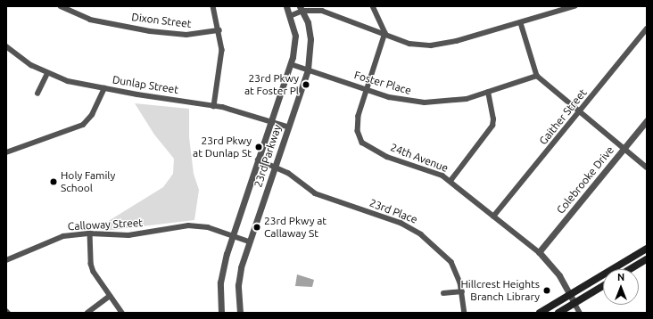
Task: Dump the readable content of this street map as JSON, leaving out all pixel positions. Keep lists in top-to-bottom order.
{
  "streets": {
    "street": [
      "Dixon Street",
      "Foster Place",
      "Dunlap Street",
      "Gaither Street",
      "23rd Parkway",
      "24th Avenue",
      "Colebrooke Drive",
      "23rd Place",
      "Calloway Street"
    ]
  },
  "crossings": [
    ["Foster Place", "23rd Parkway"],
    ["Foster Place", "24th Avenue"],
    ["Dunlap Street", "23rd Parkway"],
    ["Gaither Street", "24th Avenue"],
    ["23rd Parkway", "23rd Place"],
    ["23rd Parkway", "Calloway Street"],
    ["24th Avenue", "Colebrooke Drive"]
  ],
  "places": [
    "23rd Pkwy at Foster Pl",
    "23rd Pkwy at Dunlap St",
    "Holy Family School",
    "23rd Pkwy at Callaway St",
    "Hillcrest Heights Branch Library"
  ],
  "north": "top"
}
